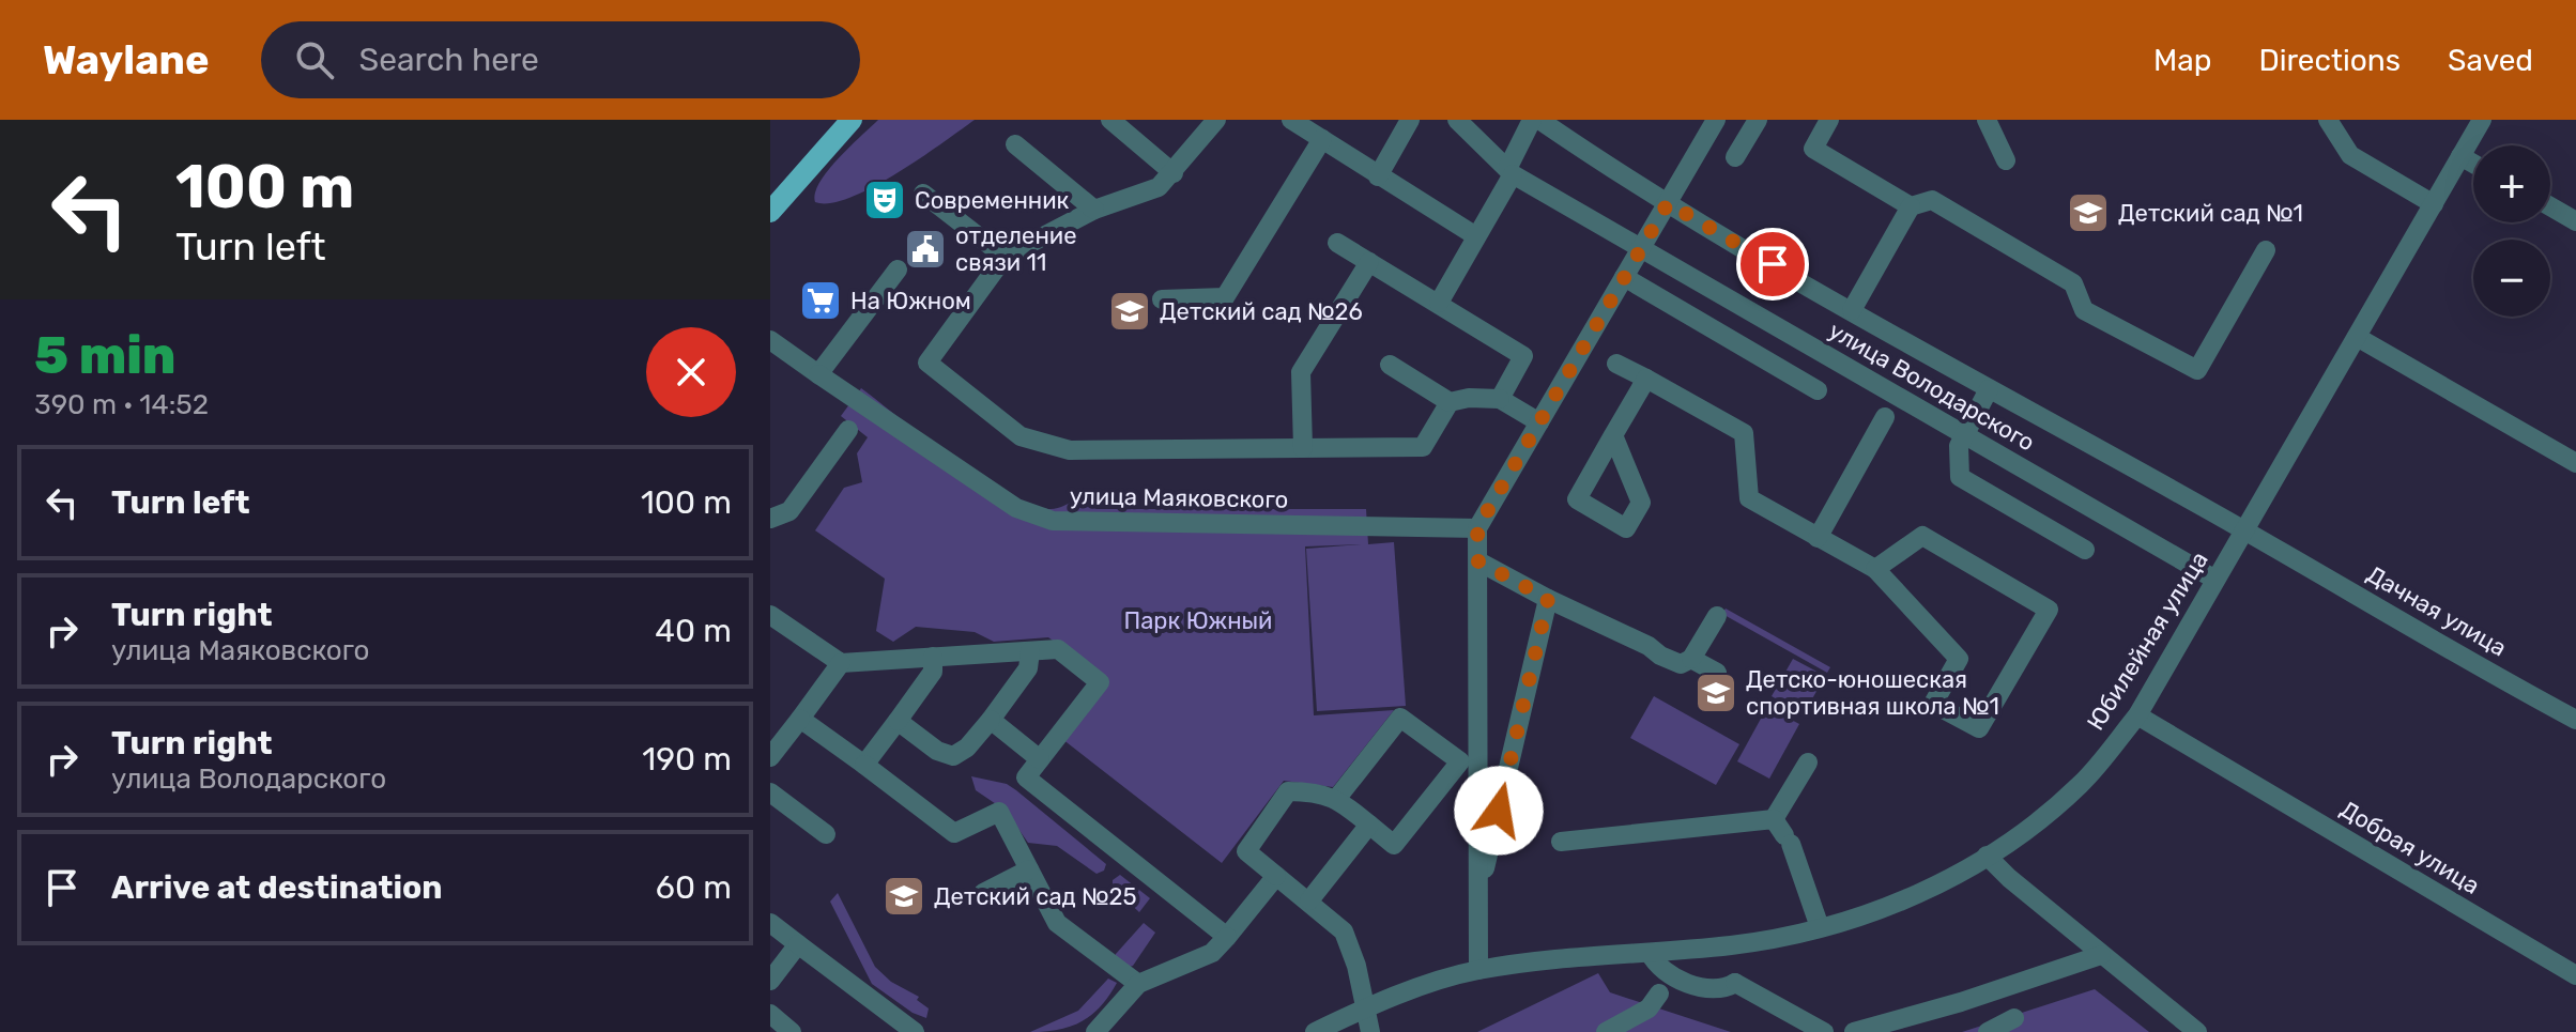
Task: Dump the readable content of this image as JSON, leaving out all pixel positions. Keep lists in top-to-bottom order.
{
  "streets": {
    "street": [
      "улица Володарского",
      "улица Маяковского",
      "Дачная улица",
      "Юбилейная улица",
      "Добрая улица"
    ]
  },
  "crossings": [
    ["улица Володарского", "Дачная улица"],
    ["улица Володарского", "Юбилейная улица"],
    ["Юбилейная улица", "Добрая улица"]
  ],
  "parks": ["Парк Южный"],
  "places": {
    "theatre": ["Современник"],
    "school or university": [
      "Детский сад №1",
      "Детский сад №26",
      "Детско-юношеская спортивная школа №1",
      "Детский сад №25"
    ],
    "public building": ["отделение связи 11"],
    "supermarket": ["На Южном"]
  },
  "page": {
    "header": "Waylane",
    "search": "Search here",
    "nav": ["Map", "Directions", "Saved"],
    "turn": ["100 m", "Turn left"],
    "map_buttons": ["+", "−"],
    "heading": ["5 min", "390 m · 14:52"],
    "list": [
      {
        "name": "Turn left",
        "value": "100 m"
      },
      {
        "name": "Turn right",
        "note": "улица Маяковского",
        "value": "40 m"
      },
      {
        "name": "Turn right",
        "note": "улица Володарского",
        "value": "190 m"
      },
      {
        "name": "Arrive at destination",
        "value": "60 m"
      }
    ]
  }
}
